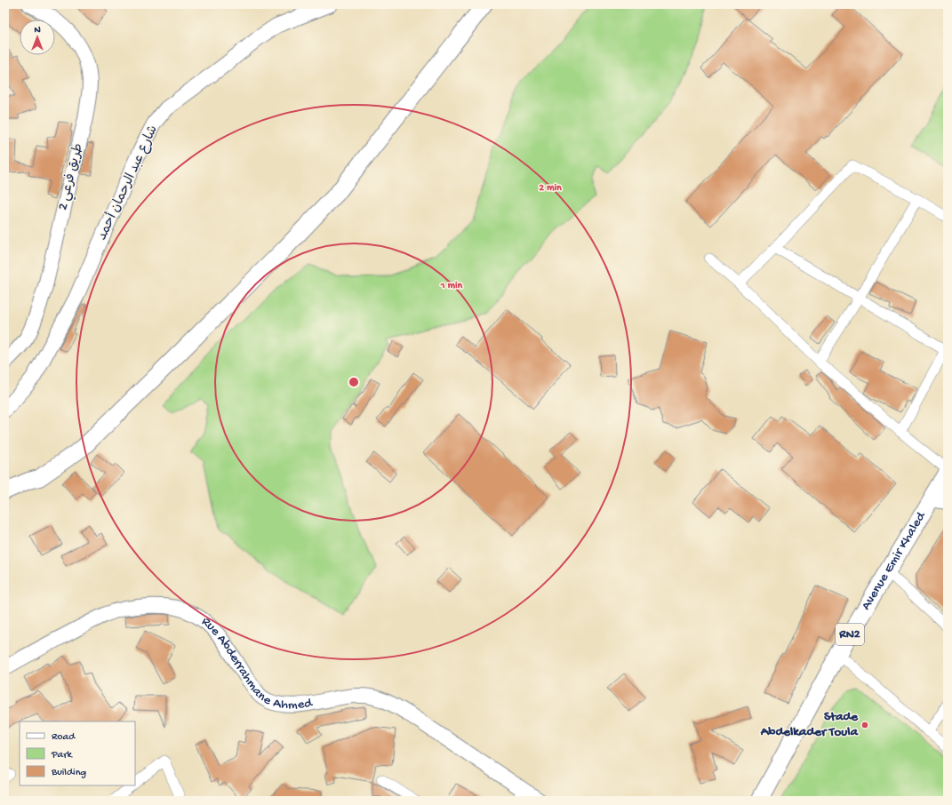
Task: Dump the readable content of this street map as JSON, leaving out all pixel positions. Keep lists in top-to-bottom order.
{
  "streets": {
    "main road": [
      "طريق فرعي 2",
      "شارع عبد الرحمان أحمد",
      "Avenue Emir Khaled",
      "RN2",
      "Rue Abderrahmane Ahmed"
    ]
  },
  "places": ["Stade Abdelkader Toula"],
  "legend": ["Road", "Park", "Building"],
  "north": "top",
  "rings": ["2 min", "1 min"]
}
